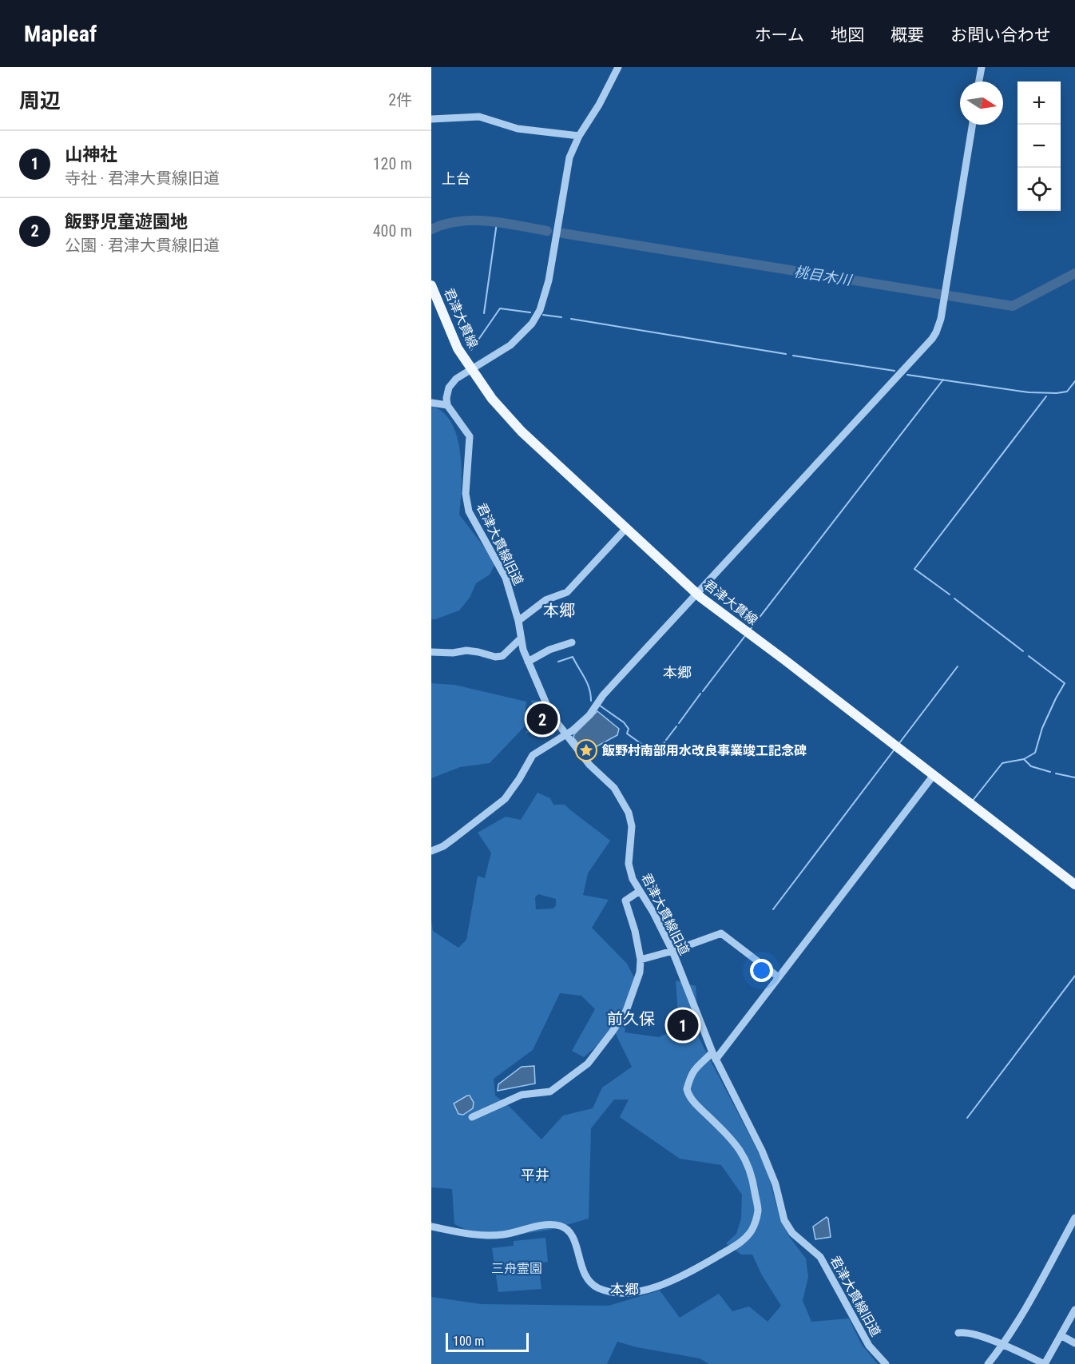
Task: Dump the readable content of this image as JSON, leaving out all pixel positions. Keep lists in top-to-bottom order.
{
  "streets": {
    "main road": ["君津大貫線"],
    "street": ["君津大貫線旧道"]
  },
  "districts": [
    "上台",
    "本郷",
    "本郷",
    "前久保",
    "平井",
    "本郷"
  ],
  "water": ["桃目木川"],
  "parks": ["三舟霊園"],
  "places": {
    "place": ["飯野村南部用水改良事業竣工記念碑"]
  },
  "scale_bar": "100 m",
  "north": "right",
  "page": {
    "header": "Mapleaf",
    "nav": [
      "ホーム",
      "地図",
      "概要",
      "お問い合わせ"
    ],
    "heading": ["周辺", "2件"],
    "map_buttons": ["+", "−"],
    "list": [
      {
        "mark": "1",
        "name": "山神社",
        "note": "寺社 · 君津大貫線旧道",
        "value": "120 m"
      },
      {
        "mark": "2",
        "name": "飯野児童遊園地",
        "note": "公園 · 君津大貫線旧道",
        "value": "400 m"
      }
    ],
    "pins": ["2", "1"],
    "scale": "100 m"
  }
}
